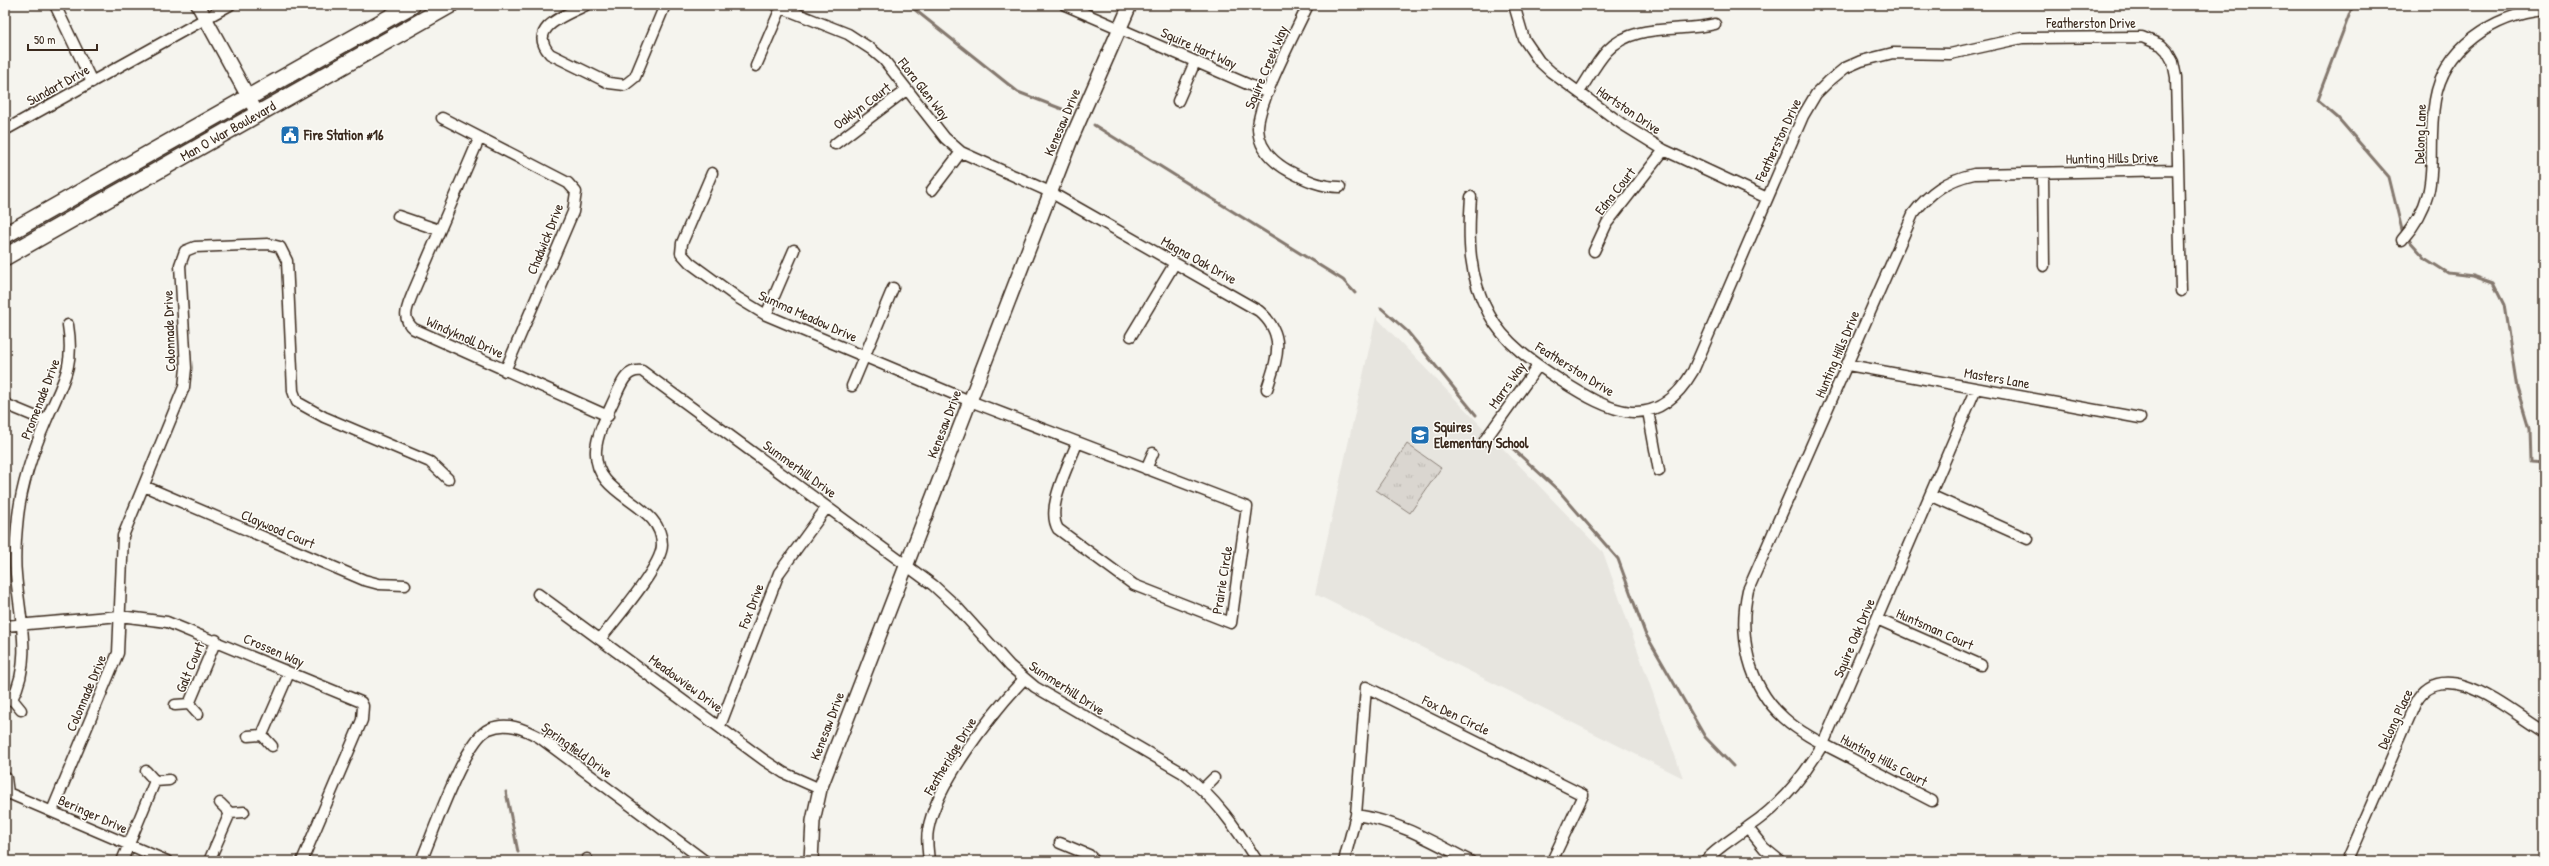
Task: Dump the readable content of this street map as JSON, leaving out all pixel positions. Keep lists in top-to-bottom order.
{
  "streets": {
    "main road": ["Man O War Boulevard"],
    "street": [
      "Featherston Drive",
      "Squire Hart Way",
      "Squire Creek Way",
      "Sundart Drive",
      "Flora Glen Way",
      "Oaklyn Court",
      "Hartston Drive",
      "Kenesaw Drive",
      "Delong Lane",
      "Hunting Hills Drive",
      "Edna Court",
      "Chadwick Drive",
      "Magna Oak Drive",
      "Summa Meadow Drive",
      "Colonnade Drive",
      "Windyknoll Drive",
      "Masters Lane",
      "Marrs Way",
      "Promenade Drive",
      "Summerhill Drive",
      "Claywood Court",
      "Prairie Circle",
      "Fox Drive",
      "Huntsman Court",
      "Squire Oak Drive",
      "Crossen Way",
      "Galt Court",
      "Meadowview Drive",
      "Fox Den Circle",
      "Delong Place",
      "Springfield Drive",
      "Featheridge Drive",
      "Hunting Hills Court",
      "Beringer Drive"
    ]
  },
  "crossings": [
    ["Featherston Drive", "Hartston Drive"],
    ["Featherston Drive", "Hunting Hills Drive"],
    ["Featherston Drive", "Marrs Way"],
    ["Squire Hart Way", "Squire Creek Way"],
    ["Squire Hart Way", "Kenesaw Drive"],
    ["Flora Glen Way", "Oaklyn Court"],
    ["Flora Glen Way", "Kenesaw Drive"],
    ["Flora Glen Way", "Magna Oak Drive"],
    ["Hartston Drive", "Edna Court"],
    ["Kenesaw Drive", "Magna Oak Drive"],
    ["Kenesaw Drive", "Summa Meadow Drive"],
    ["Kenesaw Drive", "Summerhill Drive"],
    ["Kenesaw Drive", "Prairie Circle"],
    ["Kenesaw Drive", "Meadowview Drive"],
    ["Hunting Hills Drive", "Masters Lane"],
    ["Hunting Hills Drive", "Squire Oak Drive"],
    ["Hunting Hills Drive", "Hunting Hills Court"],
    ["Chadwick Drive", "Windyknoll Drive"],
    ["Summa Meadow Drive", "Prairie Circle"],
    ["Colonnade Drive", "Claywood Court"],
    ["Colonnade Drive", "Crossen Way"],
    ["Colonnade Drive", "Beringer Drive"],
    ["Windyknoll Drive", "Summerhill Drive"],
    ["Masters Lane", "Squire Oak Drive"],
    ["Promenade Drive", "Crossen Way"],
    ["Summerhill Drive", "Fox Drive"],
    ["Summerhill Drive", "Meadowview Drive"],
    ["Summerhill Drive", "Featheridge Drive"],
    ["Fox Drive", "Meadowview Drive"],
    ["Huntsman Court", "Squire Oak Drive"],
    ["Squire Oak Drive", "Hunting Hills Court"],
    ["Crossen Way", "Galt Court"]
  ],
  "places": {
    "public building": ["Fire Station #16"],
    "school or university": ["Squires Elementary School"]
  },
  "scale_bar": "50 m"
}
